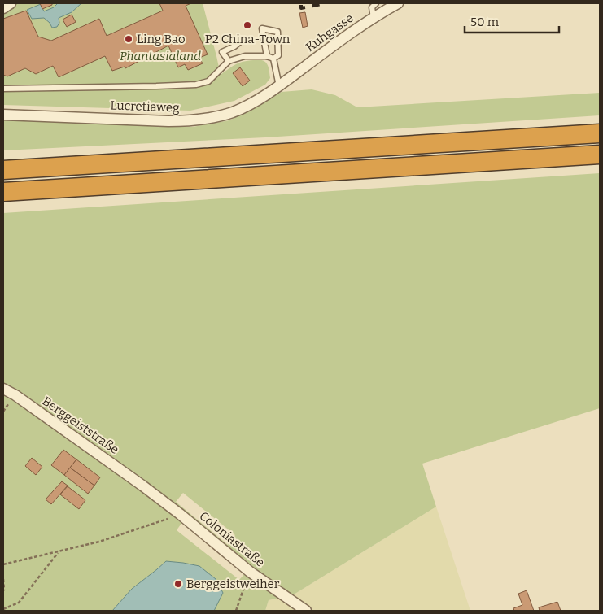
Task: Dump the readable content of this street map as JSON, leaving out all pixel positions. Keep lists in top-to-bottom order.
{
  "streets": {
    "street": [
      "Kuhgasse",
      "Lucretiaweg",
      "Berggeiststraße",
      "Coloniastraße"
    ]
  },
  "crossings": [
    ["Kuhgasse", "Lucretiaweg"],
    ["Berggeiststraße", "Coloniastraße"]
  ],
  "parks": ["Phantasialand"],
  "places": ["P2 China-Town", "Ling Bao", "Berggeistweiher"],
  "scale_bar": "50 m"
}
